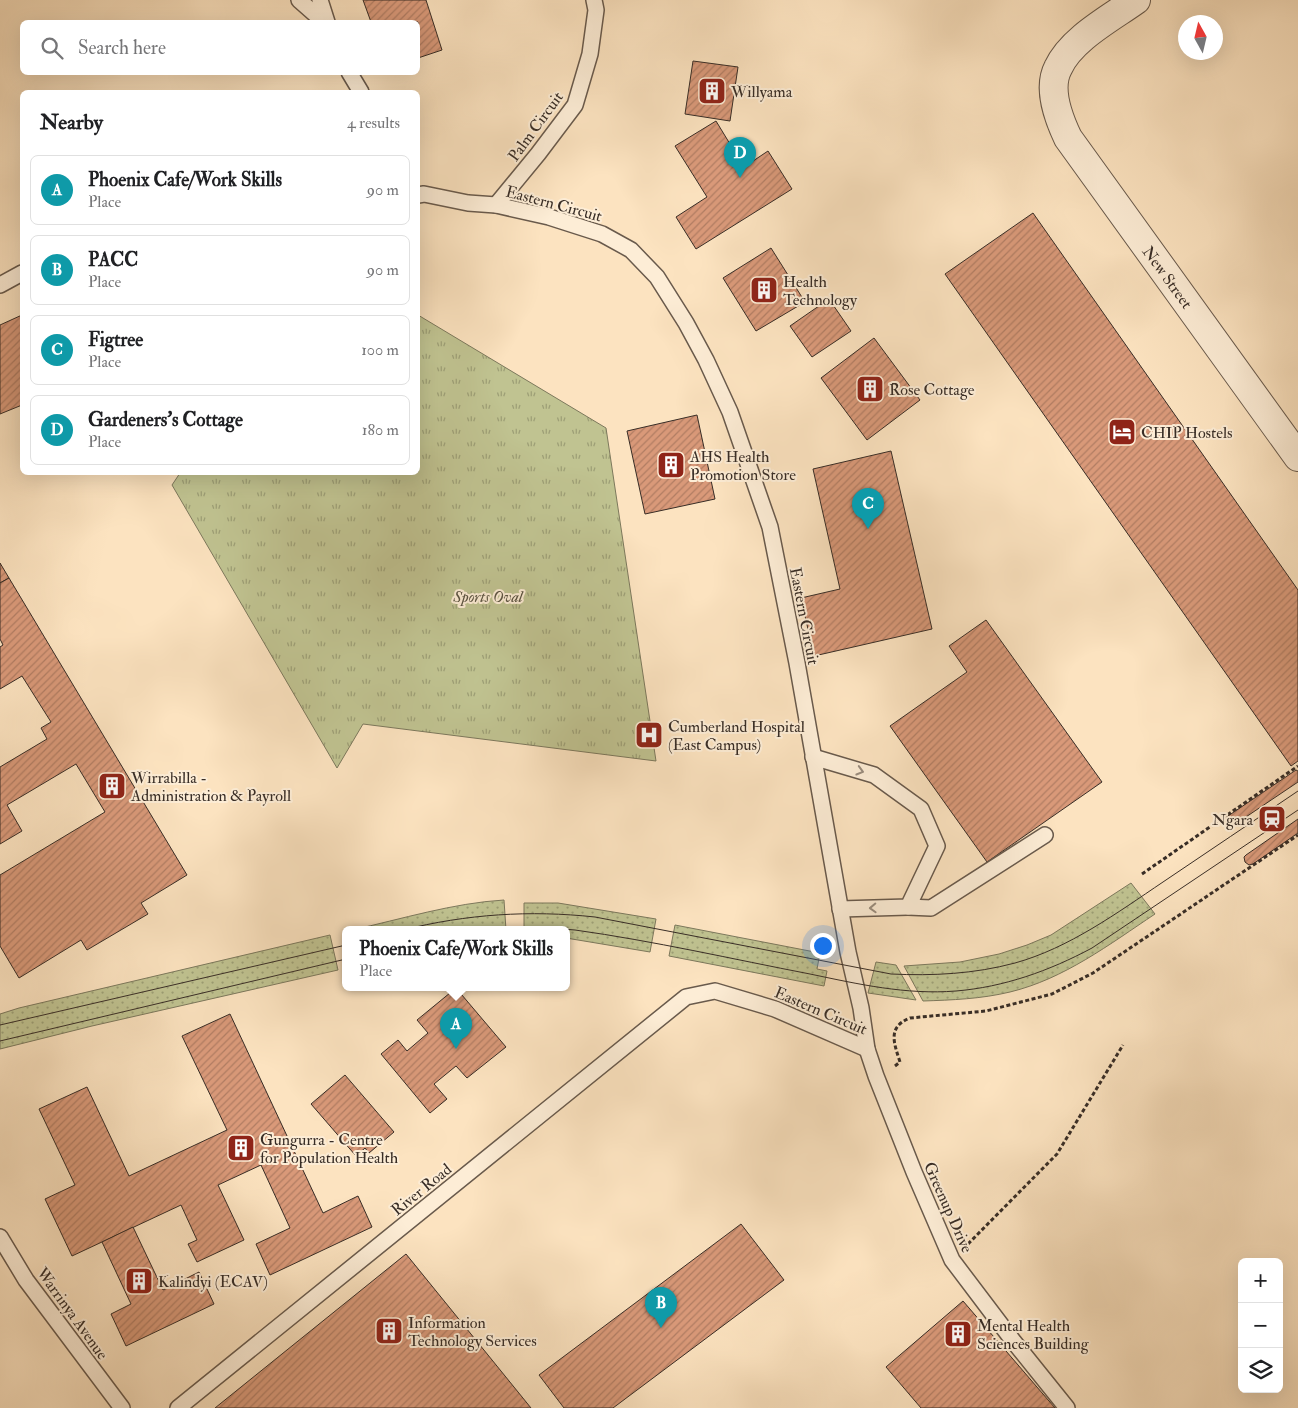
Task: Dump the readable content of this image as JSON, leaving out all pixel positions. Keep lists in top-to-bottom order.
{
  "streets": {
    "street": ["New Street"],
    "lane": [
      "Palm Circuit",
      "Eastern Circuit",
      "River Road",
      "Greenup Drive",
      "Warrinya Avenue"
    ]
  },
  "crossings": [
    ["Palm Circuit", "Eastern Circuit"],
    ["Eastern Circuit", "River Road"],
    ["Eastern Circuit", "Greenup Drive"]
  ],
  "parks": ["Sports Oval"],
  "places": {
    "building": [
      "Willyama",
      "Health Technology",
      "Rose Cottage",
      "AHS Health Promotion Store",
      "Wirrabilla - Administration & Payroll",
      "Gungurra - Centre for Population Health",
      "Kalindyi (ECAV)",
      "Information Technology Services",
      "Mental Health Sciences Building"
    ],
    "hotel": ["CHIP Hostels"],
    "hospital": ["Cumberland Hospital (East Campus)"],
    "station": ["Ngara"]
  },
  "north": "top",
  "page": {
    "search": "Search here",
    "heading": ["Nearby", "4 results"],
    "pins": [
      "D",
      "C",
      "A",
      "B"
    ],
    "list": [
      {
        "mark": "A",
        "name": "Phoenix Cafe/Work Skills",
        "note": "Place",
        "value": "90 m"
      },
      {
        "mark": "B",
        "name": "PACC",
        "note": "Place",
        "value": "90 m"
      },
      {
        "mark": "C",
        "name": "Figtree",
        "note": "Place",
        "value": "100 m"
      },
      {
        "mark": "D",
        "name": "Gardeners's Cottage",
        "note": "Place",
        "value": "180 m"
      }
    ],
    "popup": ["Phoenix Cafe/Work Skills", "Place"],
    "map_buttons": ["+", "−"]
  }
}
